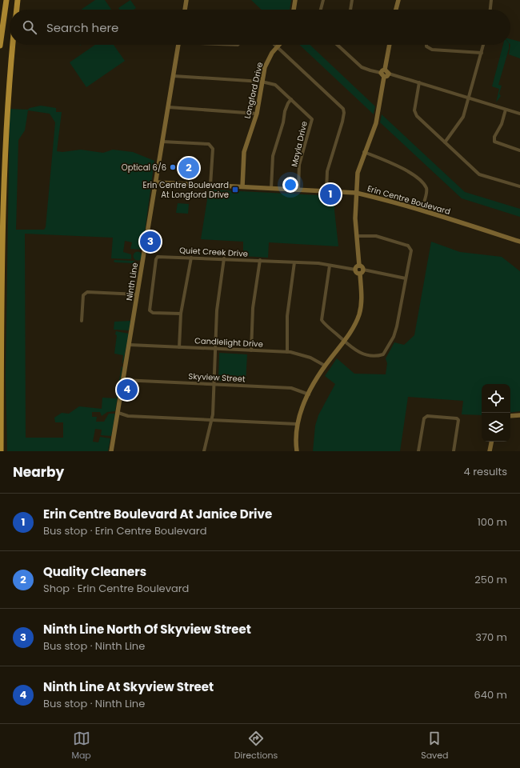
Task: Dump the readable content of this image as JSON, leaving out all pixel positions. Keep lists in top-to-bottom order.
{
  "streets": {
    "street": [
      "Longford Drive",
      "Mayla Drive",
      "Erin Centre Boulevard",
      "Quiet Creek Drive",
      "Ninth Line",
      "Candlelight Drive",
      "Skyview Street"
    ]
  },
  "crossings": [
    ["Longford Drive", "Mayla Drive"],
    ["Longford Drive", "Erin Centre Boulevard"],
    ["Mayla Drive", "Erin Centre Boulevard"],
    ["Mayla Drive", "Ninth Line"],
    ["Erin Centre Boulevard", "Ninth Line"],
    ["Ninth Line", "Candlelight Drive"],
    ["Ninth Line", "Skyview Street"]
  ],
  "places": {
    "other": ["Optical 6/6"],
    "transit": ["Erin Centre Boulevard At Longford Drive"]
  },
  "page": {
    "search": "Search here",
    "pins": [
      "2",
      "1",
      "3",
      "4"
    ],
    "heading": ["Nearby", "4 results"],
    "list": [
      {
        "mark": "1",
        "name": "Erin Centre Boulevard At Janice Drive",
        "note": "Bus stop · Erin Centre Boulevard",
        "value": "100 m"
      },
      {
        "mark": "2",
        "name": "Quality Cleaners",
        "note": "Shop · Erin Centre Boulevard",
        "value": "250 m"
      },
      {
        "mark": "3",
        "name": "Ninth Line North Of Skyview Street",
        "note": "Bus stop · Ninth Line",
        "value": "370 m"
      },
      {
        "mark": "4",
        "name": "Ninth Line At Skyview Street",
        "note": "Bus stop · Ninth Line",
        "value": "640 m"
      }
    ],
    "nav": ["Map", "Directions", "Saved"]
  }
}
